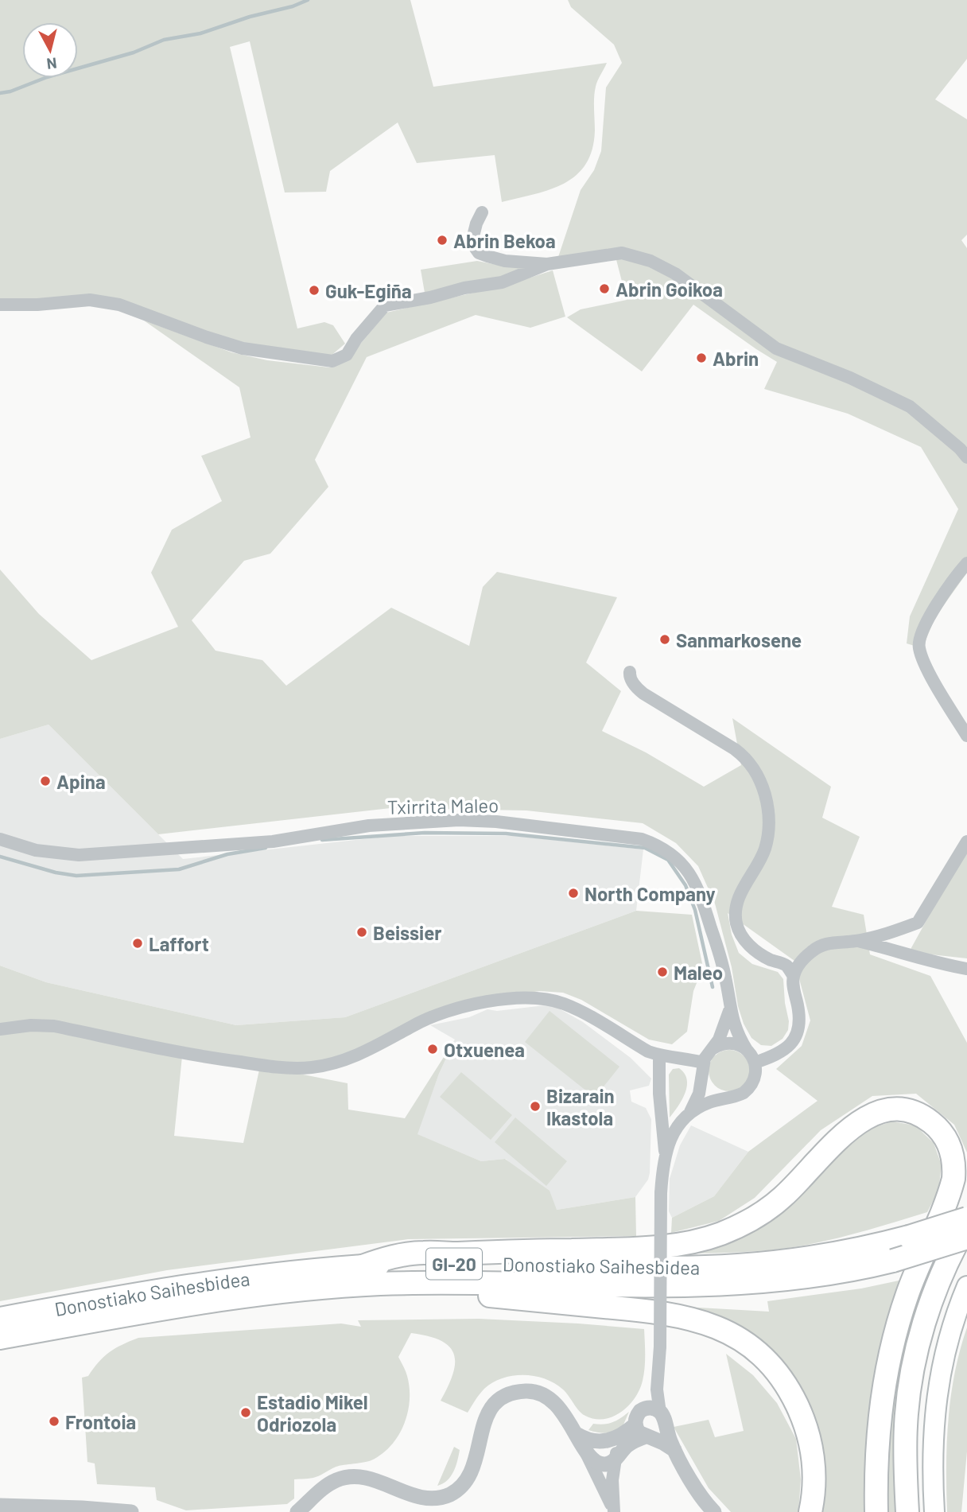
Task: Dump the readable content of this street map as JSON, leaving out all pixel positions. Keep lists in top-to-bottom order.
{
  "streets": {
    "highway": ["GI-20", "Donostiako Saihesbidea"],
    "street": ["Txirrita Maleo"]
  },
  "places": [
    "Abrin Bekoa",
    "Abrin Goikoa",
    "Guk-Egiña",
    "Abrin",
    "Sanmarkosene",
    "Apina",
    "North Company",
    "Beissier",
    "Laffort",
    "Maleo",
    "Otxuenea",
    "Bizarain Ikastola",
    "Estadio Mikel Odriozola",
    "Frontoia"
  ],
  "north": "bottom"
}
